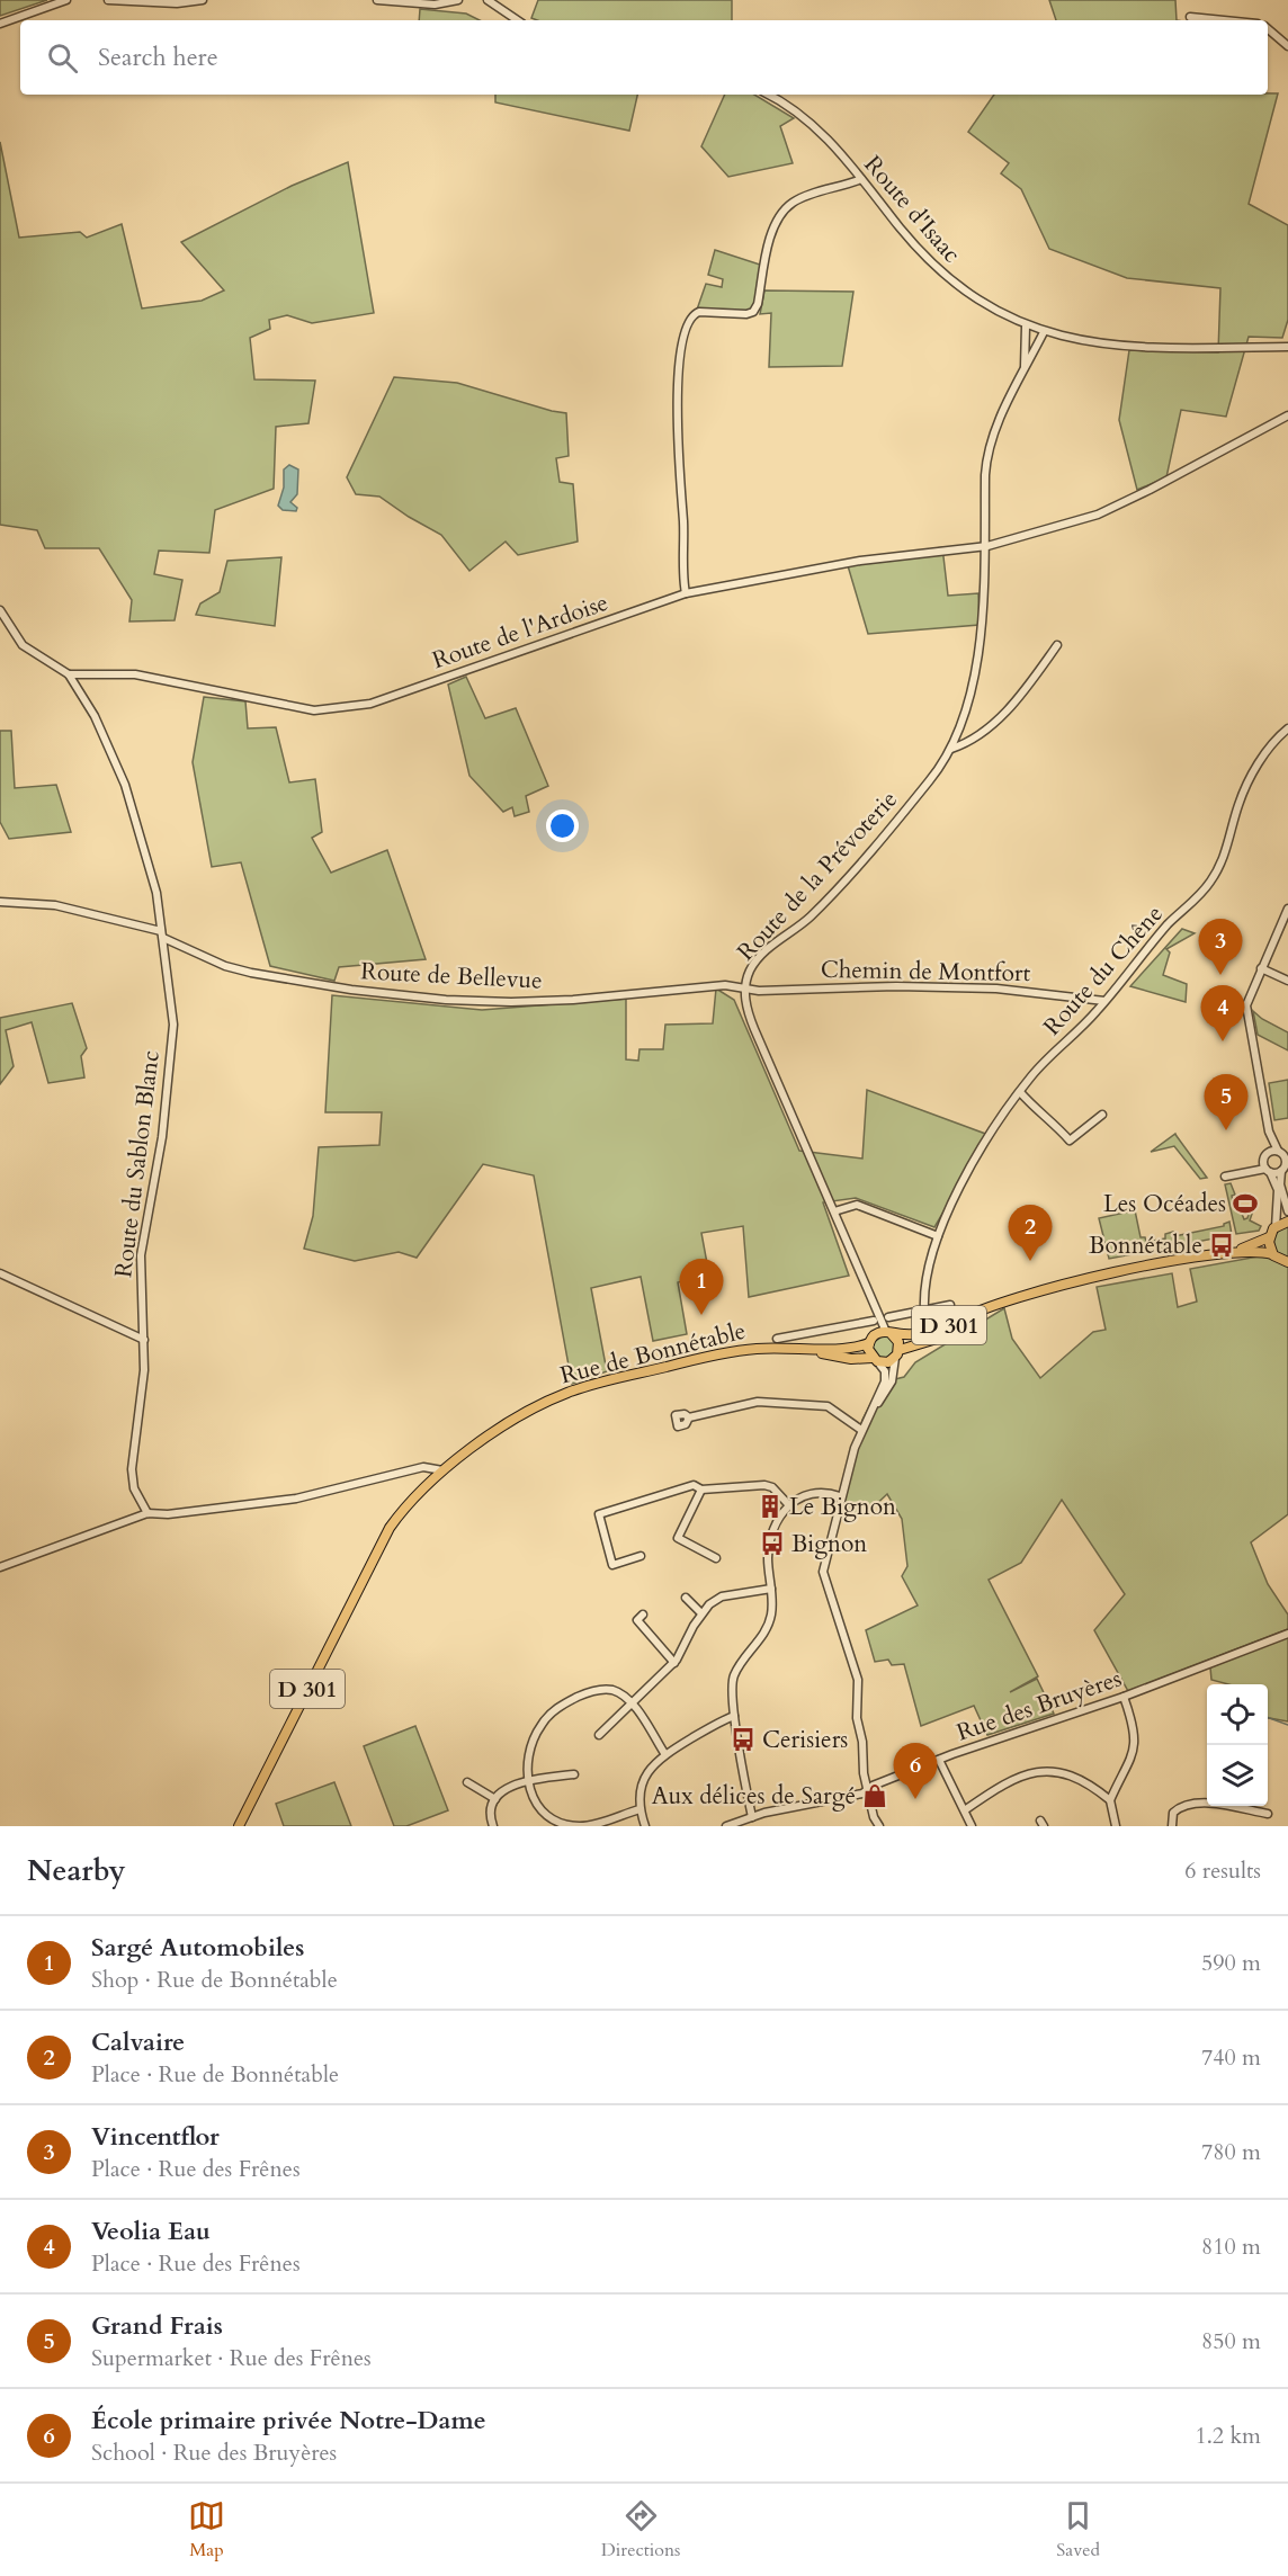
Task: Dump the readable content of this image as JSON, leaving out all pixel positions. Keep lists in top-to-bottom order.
{
  "streets": {
    "main road": ["D 301", "Rue de Bonnétable"],
    "street": [
      "Route d'Isaac",
      "Route de l'Ardoise",
      "Route de la Prévoterie",
      "Route du Chêne",
      "Chemin de Montfort",
      "Route de Bellevue",
      "Route du Sablon Blanc",
      "Rue des Bruyères"
    ]
  },
  "crossings": [
    ["Route d'Isaac", "Route de la Prévoterie"],
    ["Route de l'Ardoise", "Route de la Prévoterie"],
    ["Route de l'Ardoise", "Route du Sablon Blanc"],
    ["Route de la Prévoterie", "Chemin de Montfort"],
    ["Route de la Prévoterie", "Route de Bellevue"],
    ["Route du Chêne", "Chemin de Montfort"],
    ["Chemin de Montfort", "Route de Bellevue"],
    ["Route de Bellevue", "Route du Sablon Blanc"],
    ["D 301", "Rue de Bonnétable"]
  ],
  "places": {
    "sports": ["Les Océades"],
    "bus stop": ["Bonnétable", "Bignon", "Cerisiers"],
    "building": ["Le Bignon"],
    "shop": ["Aux délices de Sargé"]
  },
  "page": {
    "search": "Search here",
    "pins": [
      "3",
      "4",
      "5",
      "2",
      "1",
      "6"
    ],
    "heading": ["Nearby", "6 results"],
    "list": [
      {
        "mark": "1",
        "name": "Sargé Automobiles",
        "note": "Shop · Rue de Bonnétable",
        "value": "590 m"
      },
      {
        "mark": "2",
        "name": "Calvaire",
        "note": "Place · Rue de Bonnétable",
        "value": "740 m"
      },
      {
        "mark": "3",
        "name": "Vincentflor",
        "note": "Place · Rue des Frênes",
        "value": "780 m"
      },
      {
        "mark": "4",
        "name": "Veolia Eau",
        "note": "Place · Rue des Frênes",
        "value": "810 m"
      },
      {
        "mark": "5",
        "name": "Grand Frais",
        "note": "Supermarket · Rue des Frênes",
        "value": "850 m"
      },
      {
        "mark": "6",
        "name": "École primaire privée Notre-Dame",
        "note": "School · Rue des Bruyères",
        "value": "1.2 km"
      }
    ],
    "nav": ["Map", "Directions", "Saved"]
  }
}
